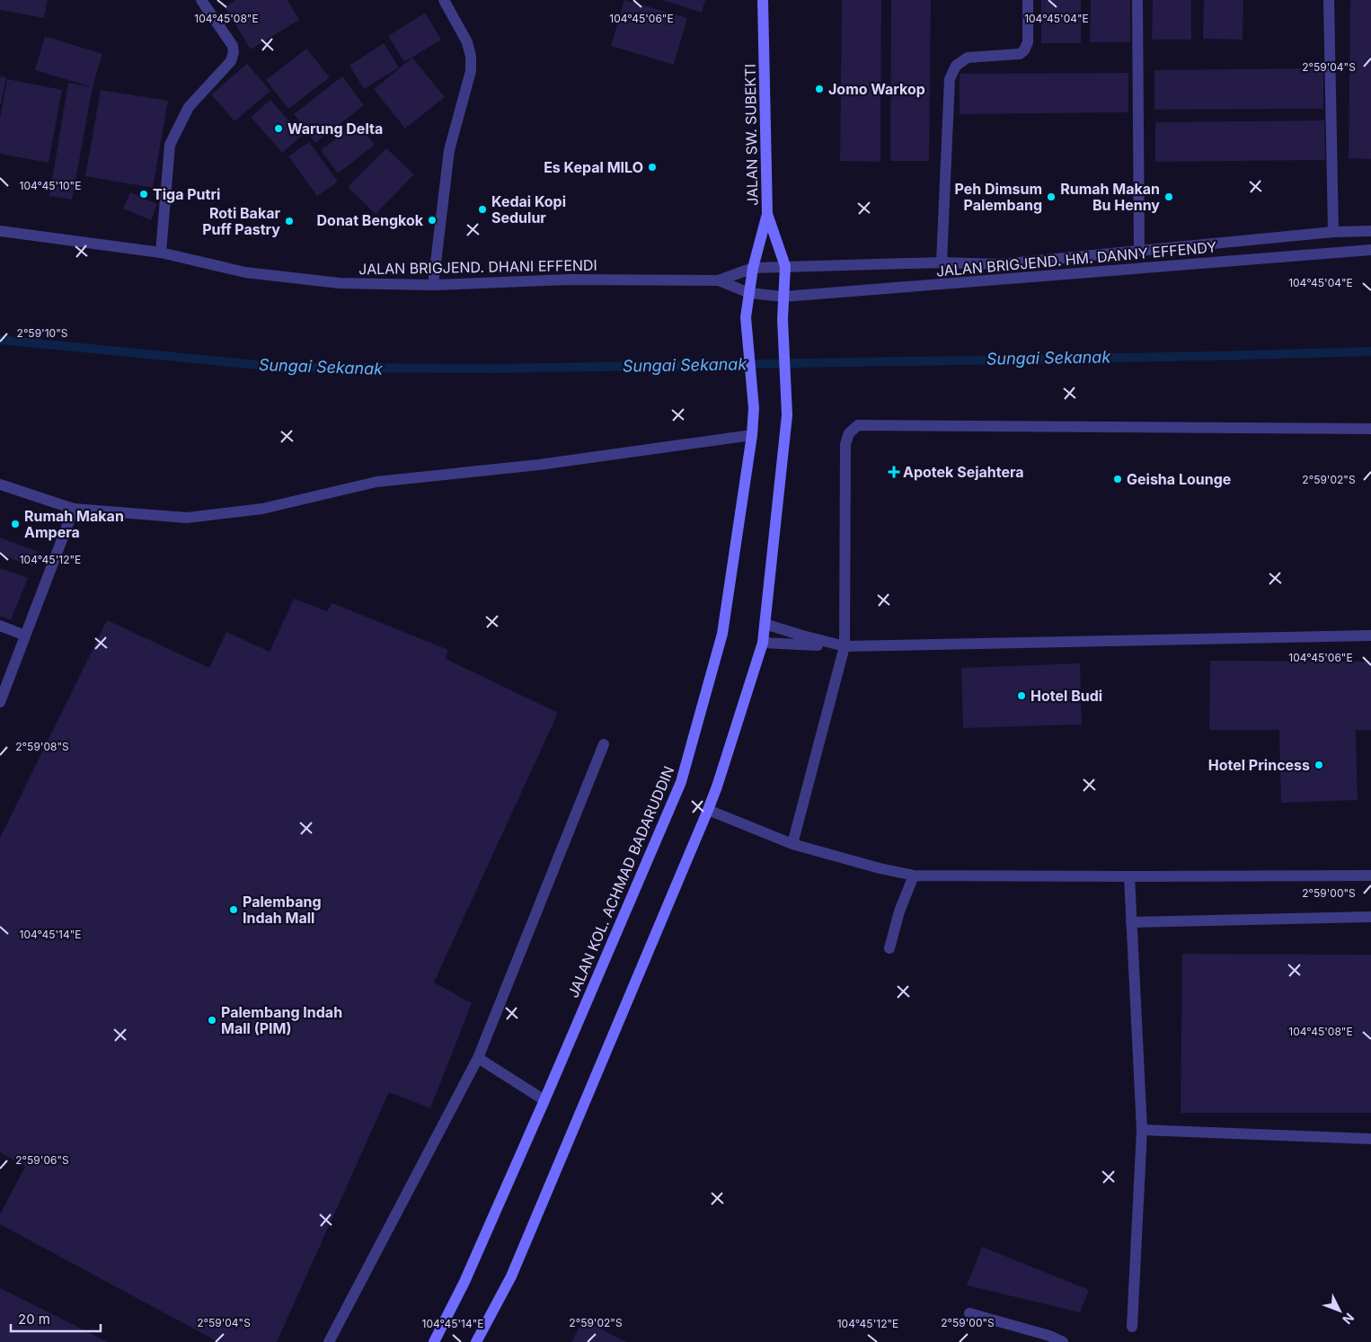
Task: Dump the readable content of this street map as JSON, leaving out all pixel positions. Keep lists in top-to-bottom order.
{
  "streets": {
    "main road": ["JALAN SW. SUBEKTI", "JALAN KOL. ACHMAD BADARUDDIN"],
    "street": ["JALAN BRIGJEND. HM. DANNY EFFENDY", "JALAN BRIGJEND. DHANI EFFENDI"]
  },
  "crossings": [
    ["JALAN SW. SUBEKTI", "JALAN BRIGJEND. HM. DANNY EFFENDY"],
    ["JALAN SW. SUBEKTI", "JALAN KOL. ACHMAD BADARUDDIN"],
    ["JALAN BRIGJEND. HM. DANNY EFFENDY", "JALAN BRIGJEND. DHANI EFFENDI"]
  ],
  "water": ["Sungai Sekanak"],
  "places": {
    "other": [
      "Jomo Warkop",
      "Warung Delta",
      "Es Kepal MILO",
      "Tiga Putri",
      "Peh Dimsum Palembang",
      "Rumah Makan Bu Henny",
      "Kedai Kopi Sedulur",
      "Donat Bengkok",
      "Roti Bakar Puff Pastry",
      "Geisha Lounge",
      "Rumah Makan Ampera",
      "Hotel Budi",
      "Hotel Princess",
      "Palembang Indah Mall",
      "Palembang Indah Mall (PIM)"
    ],
    "health": ["Apotek Sejahtera"]
  },
  "scale_bar": "20 m",
  "north": "bottom right",
  "coordinates": [
    "104°45'08\"E",
    "104°45'06\"E",
    "104°45'04\"E",
    "2°59'04\"S",
    "104°45'10\"E",
    "2°59'10\"S",
    "2°59'02\"S",
    "104°45'12\"E",
    "2°59'08\"S",
    "2°59'00\"S",
    "104°45'14\"E",
    "2°59'06\"S"
  ]
}
